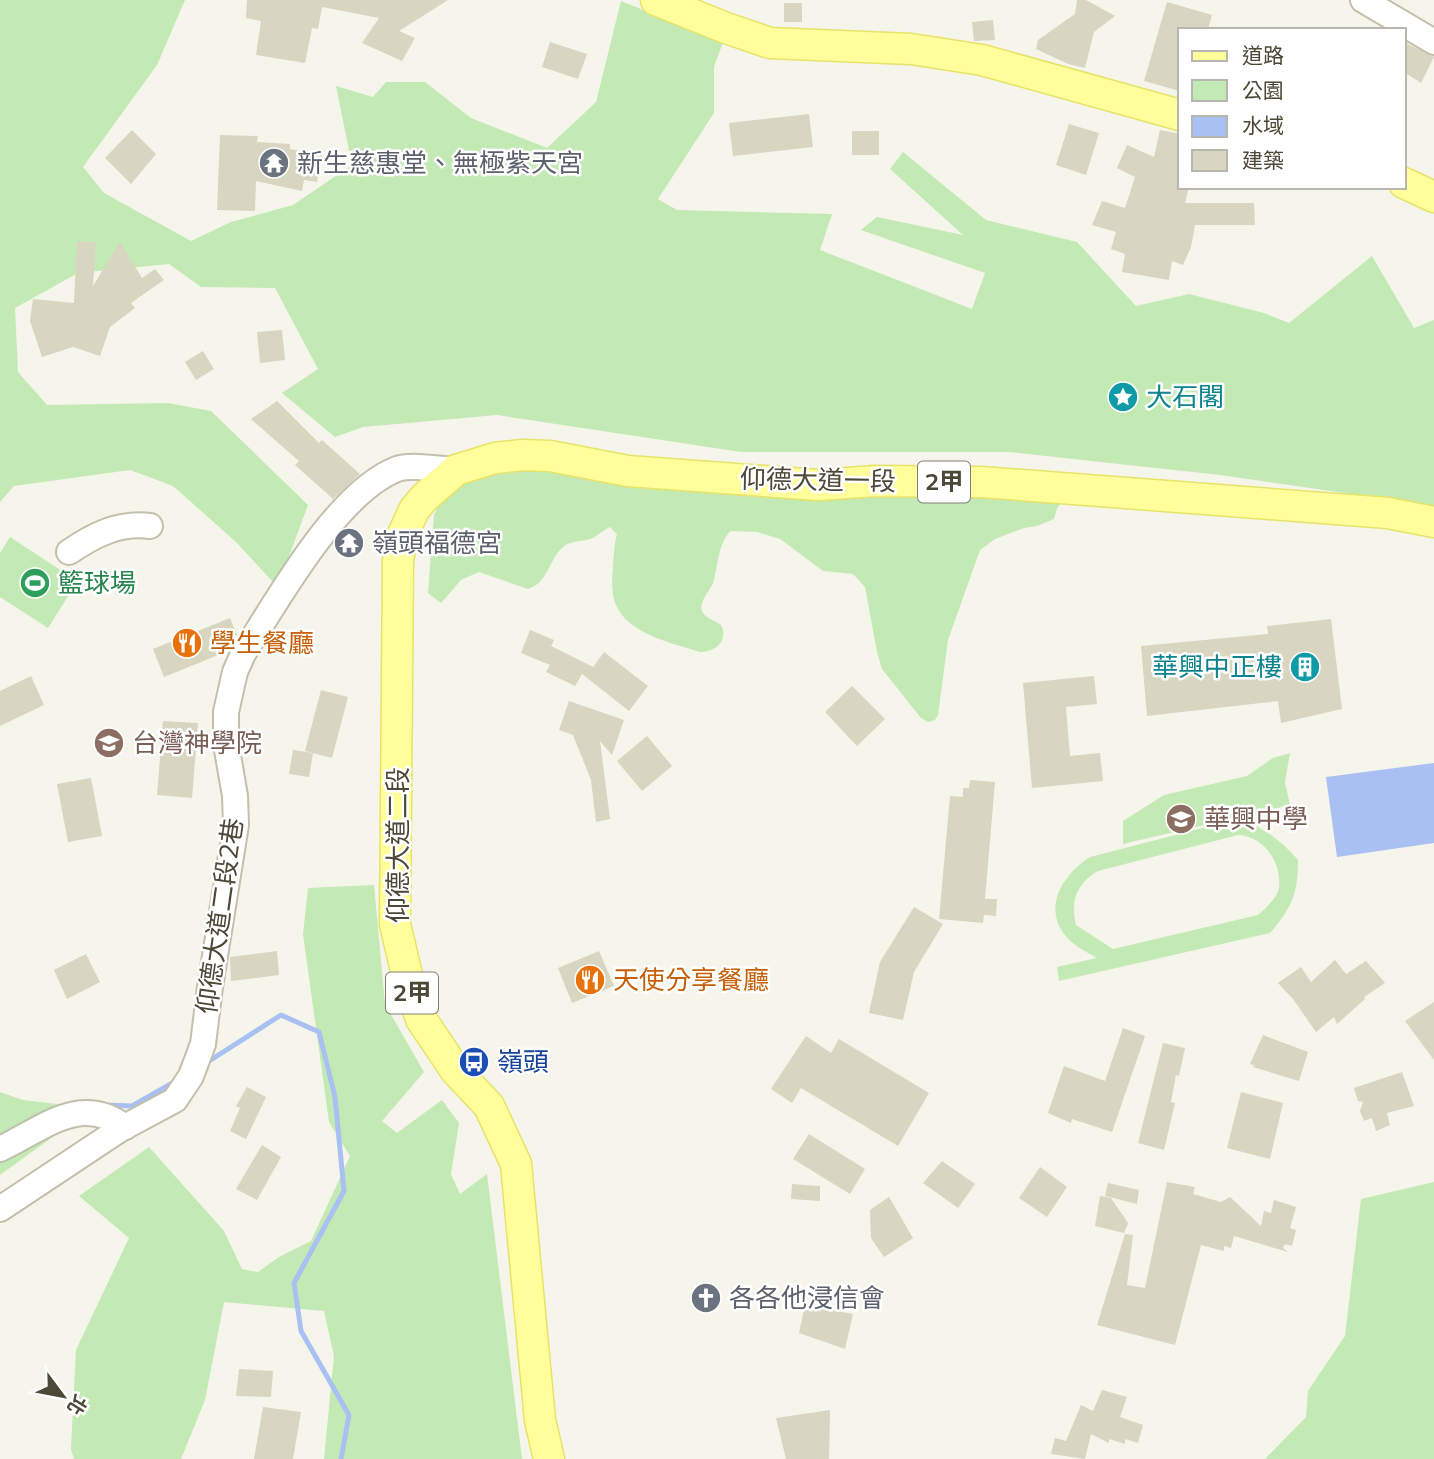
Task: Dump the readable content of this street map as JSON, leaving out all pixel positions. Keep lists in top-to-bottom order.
{
  "streets": {
    "main road": ["仰德大道一段", "2甲", "仰德大道二段"],
    "street": ["仰德大道二段2巷"]
  },
  "crossings": [
    ["仰德大道一段", "仰德大道二段"],
    ["仰德大道一段", "仰德大道二段2巷"],
    ["仰德大道二段", "仰德大道二段2巷"]
  ],
  "places": {
    "temple": ["新生慈惠堂、無極紫天宮", "嶺頭福德宮"],
    "place": ["大石閣"],
    "sports": ["籃球場"],
    "restaurant": ["學生餐廳", "天使分享餐廳"],
    "building": ["華興中正樓"],
    "school or university": ["台灣神學院", "華興中學"],
    "bus stop": ["嶺頭"],
    "church": ["各各他浸信會"]
  },
  "legend": [
    "道路",
    "公園",
    "水域",
    "建築"
  ],
  "north": "bottom right"
}
